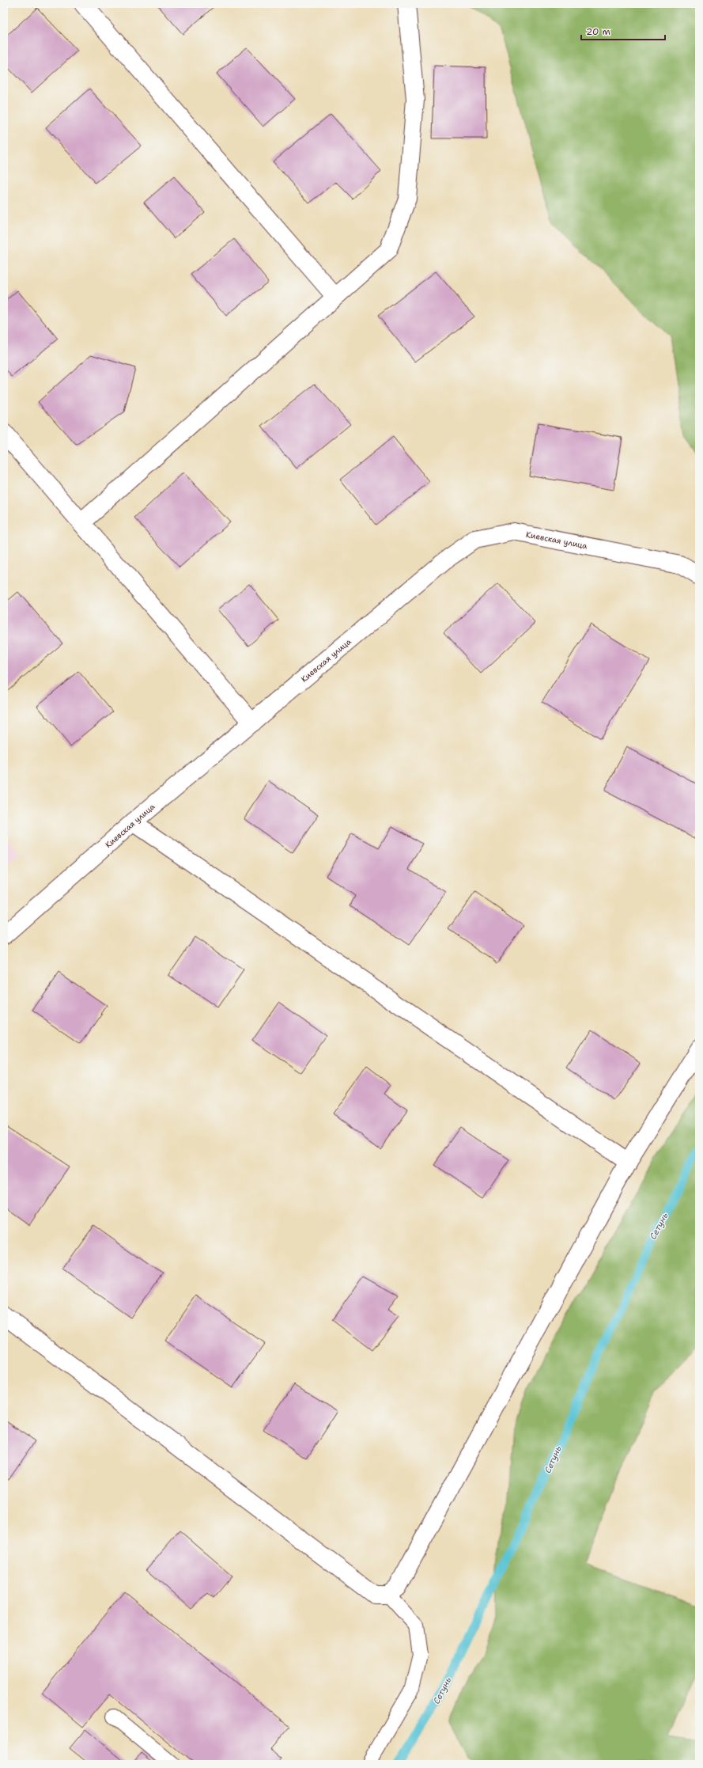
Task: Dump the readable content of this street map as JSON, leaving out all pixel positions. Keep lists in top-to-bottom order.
{
  "streets": {
    "street": ["Киевская улица"]
  },
  "water": ["Сетунь"],
  "scale_bar": "20 m"
}
